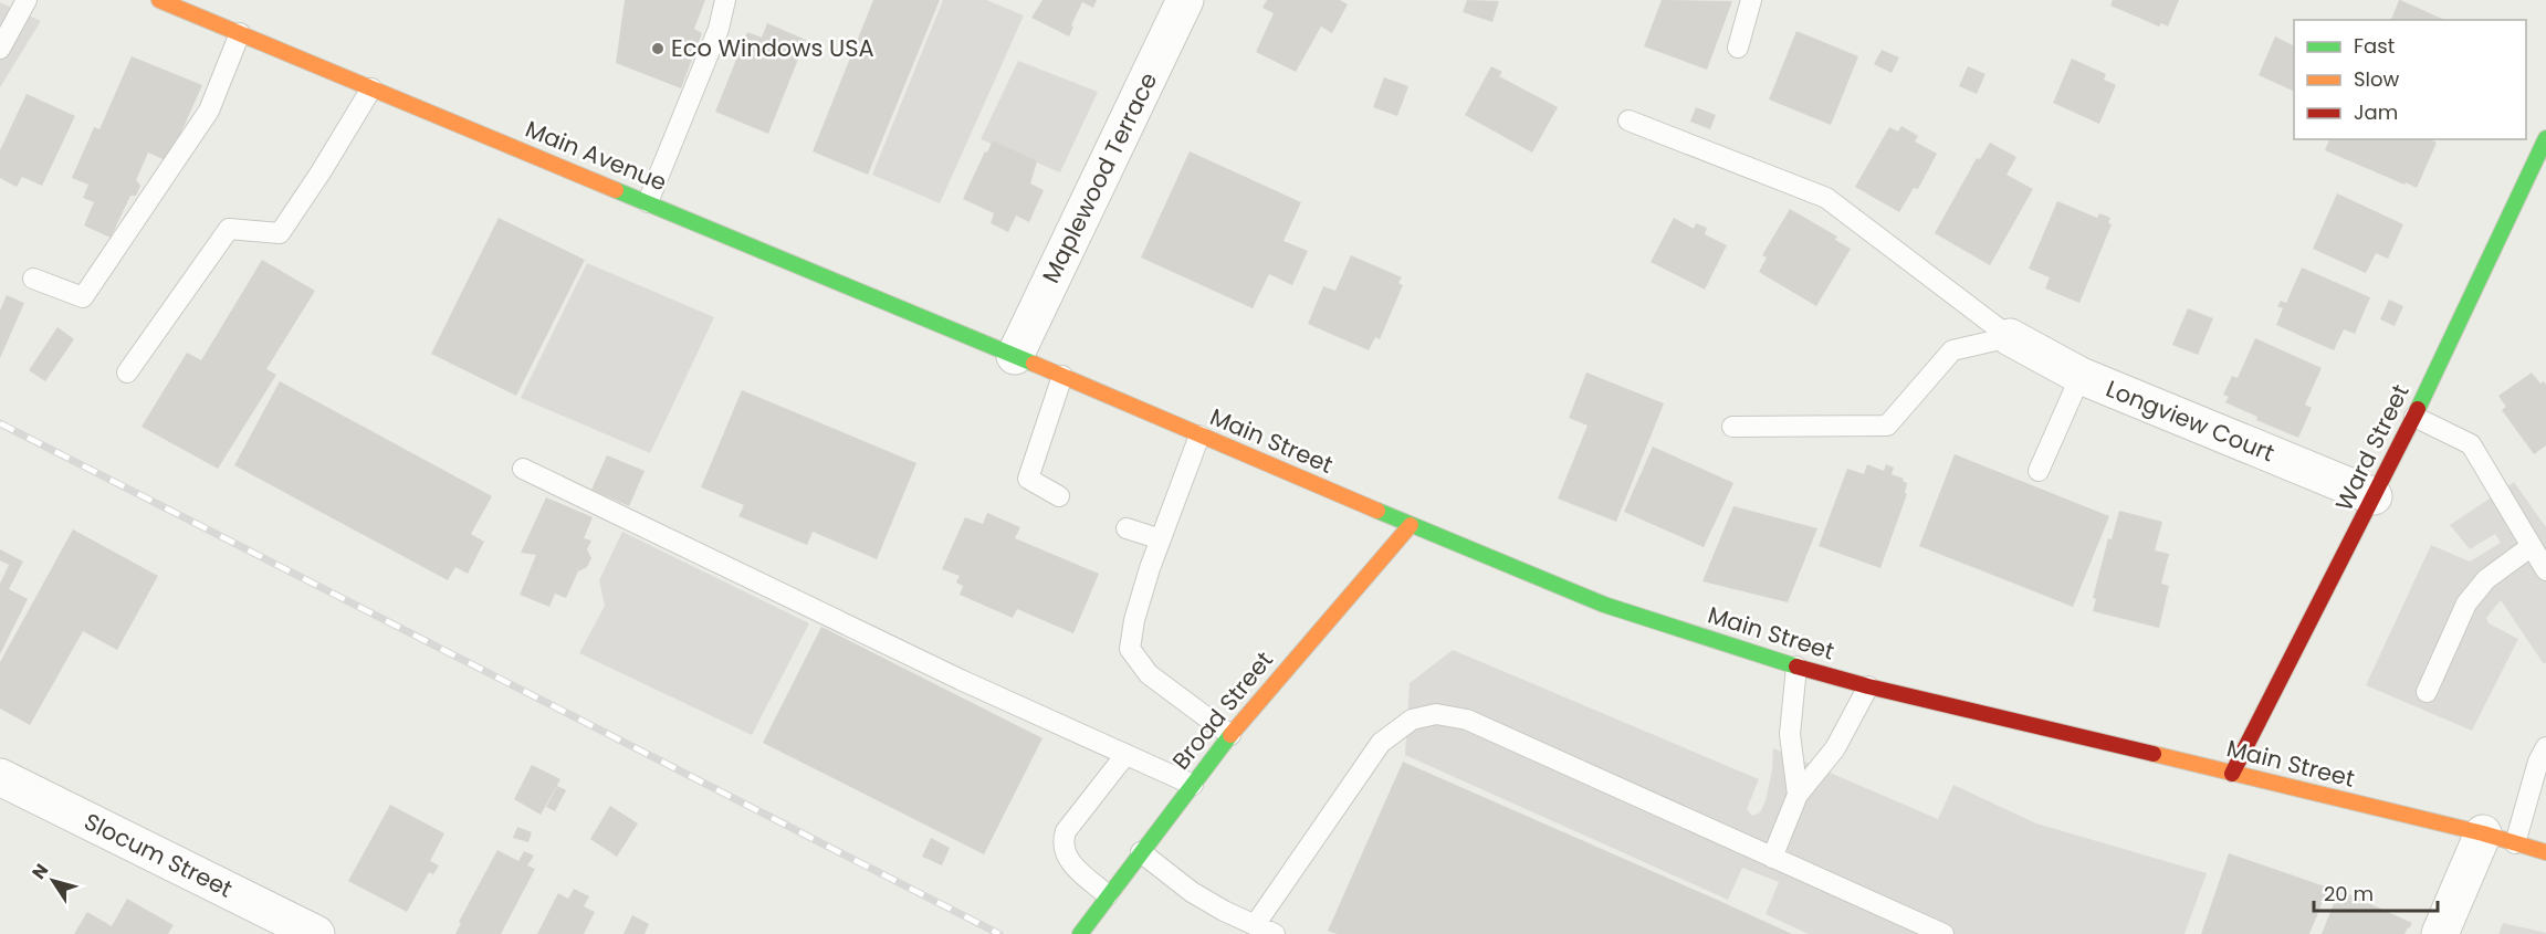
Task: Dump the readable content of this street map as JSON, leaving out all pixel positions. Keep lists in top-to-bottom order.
{
  "streets": {
    "main road": [
      "Main Avenue",
      "Main Street",
      "Ward Street",
      "Broad Street"
    ],
    "street": ["Maplewood Terrace", "Longview Court", "Slocum Street"]
  },
  "crossings": [
    ["Main Avenue", "Maplewood Terrace"],
    ["Main Avenue", "Main Street"],
    ["Maplewood Terrace", "Main Street"],
    ["Longview Court", "Ward Street"],
    ["Main Street", "Ward Street"],
    ["Main Street", "Broad Street"]
  ],
  "places": ["Eco Windows USA"],
  "legend": ["Fast", "Slow", "Jam"],
  "scale_bar": "20 m",
  "north": "top left"
}
